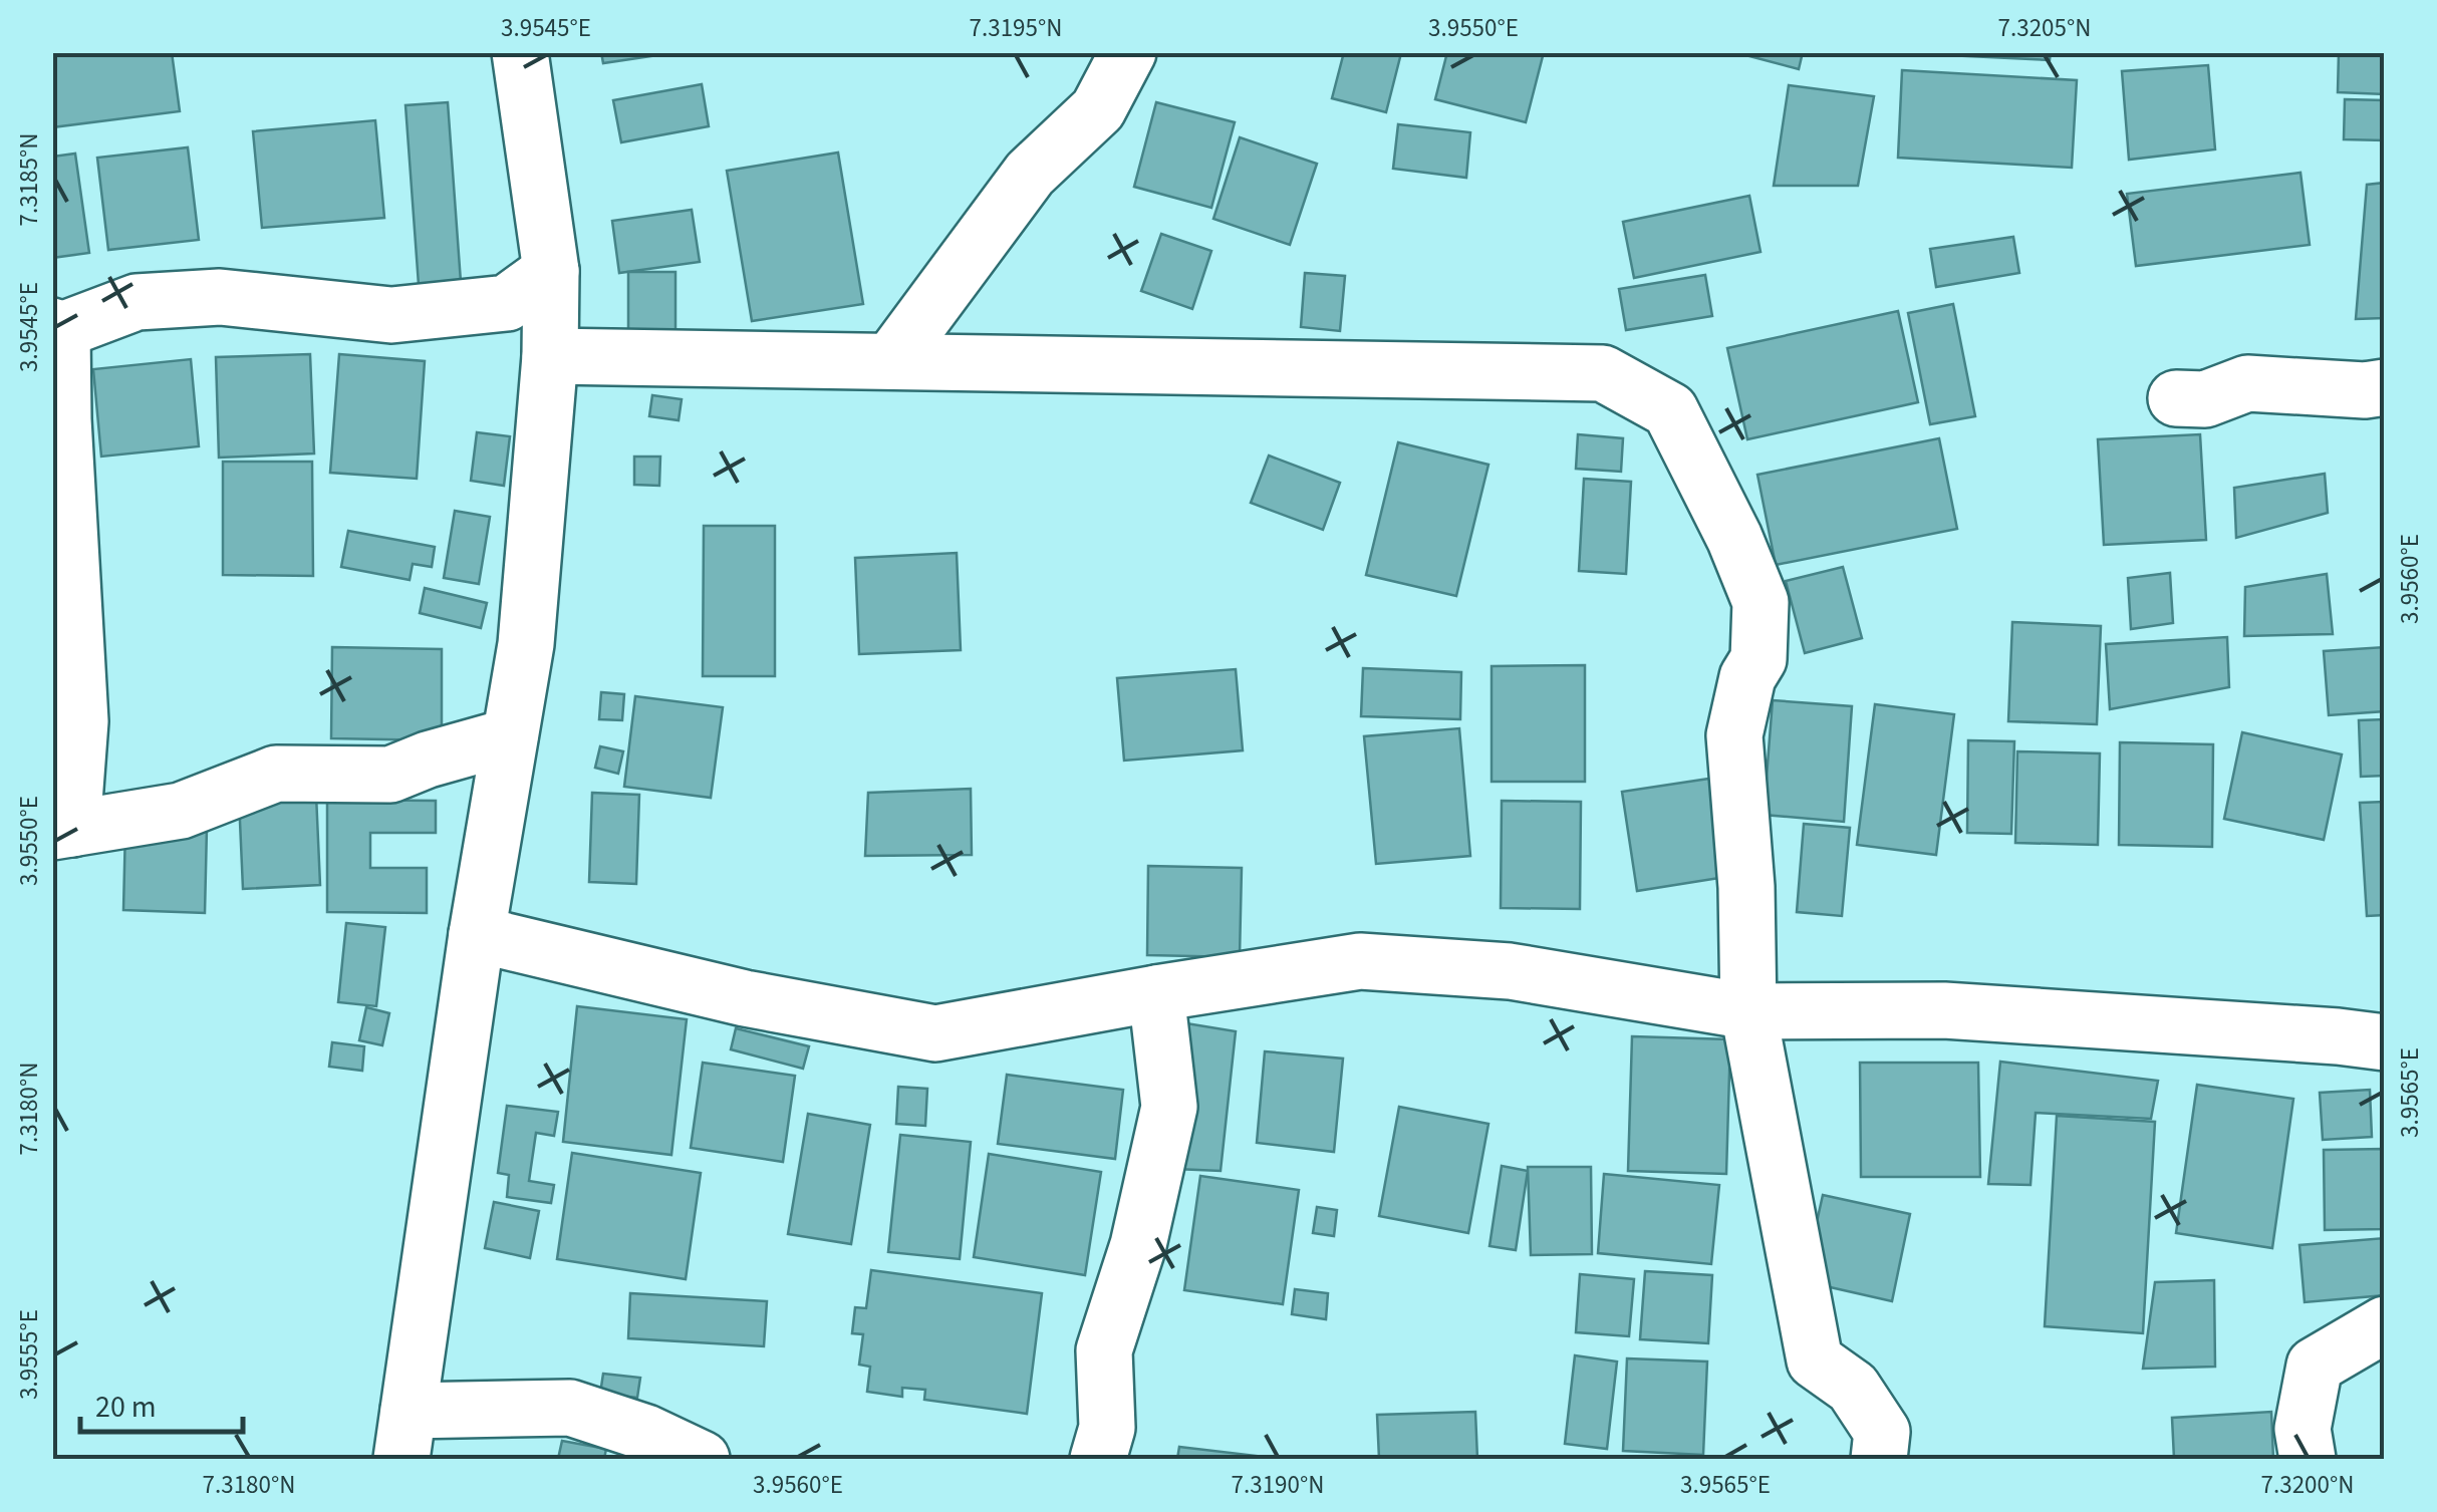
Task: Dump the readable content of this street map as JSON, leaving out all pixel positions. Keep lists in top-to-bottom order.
{
  "scale_bar": "20 m",
  "coordinates": [
    "3.9545°E",
    "7.3195°N",
    "3.9550°E",
    "7.3205°N",
    "7.3185°N",
    "3.9560°E",
    "3.9565°E",
    "7.3180°N",
    "3.9555°E",
    "7.3190°N",
    "7.3200°N"
  ]
}
